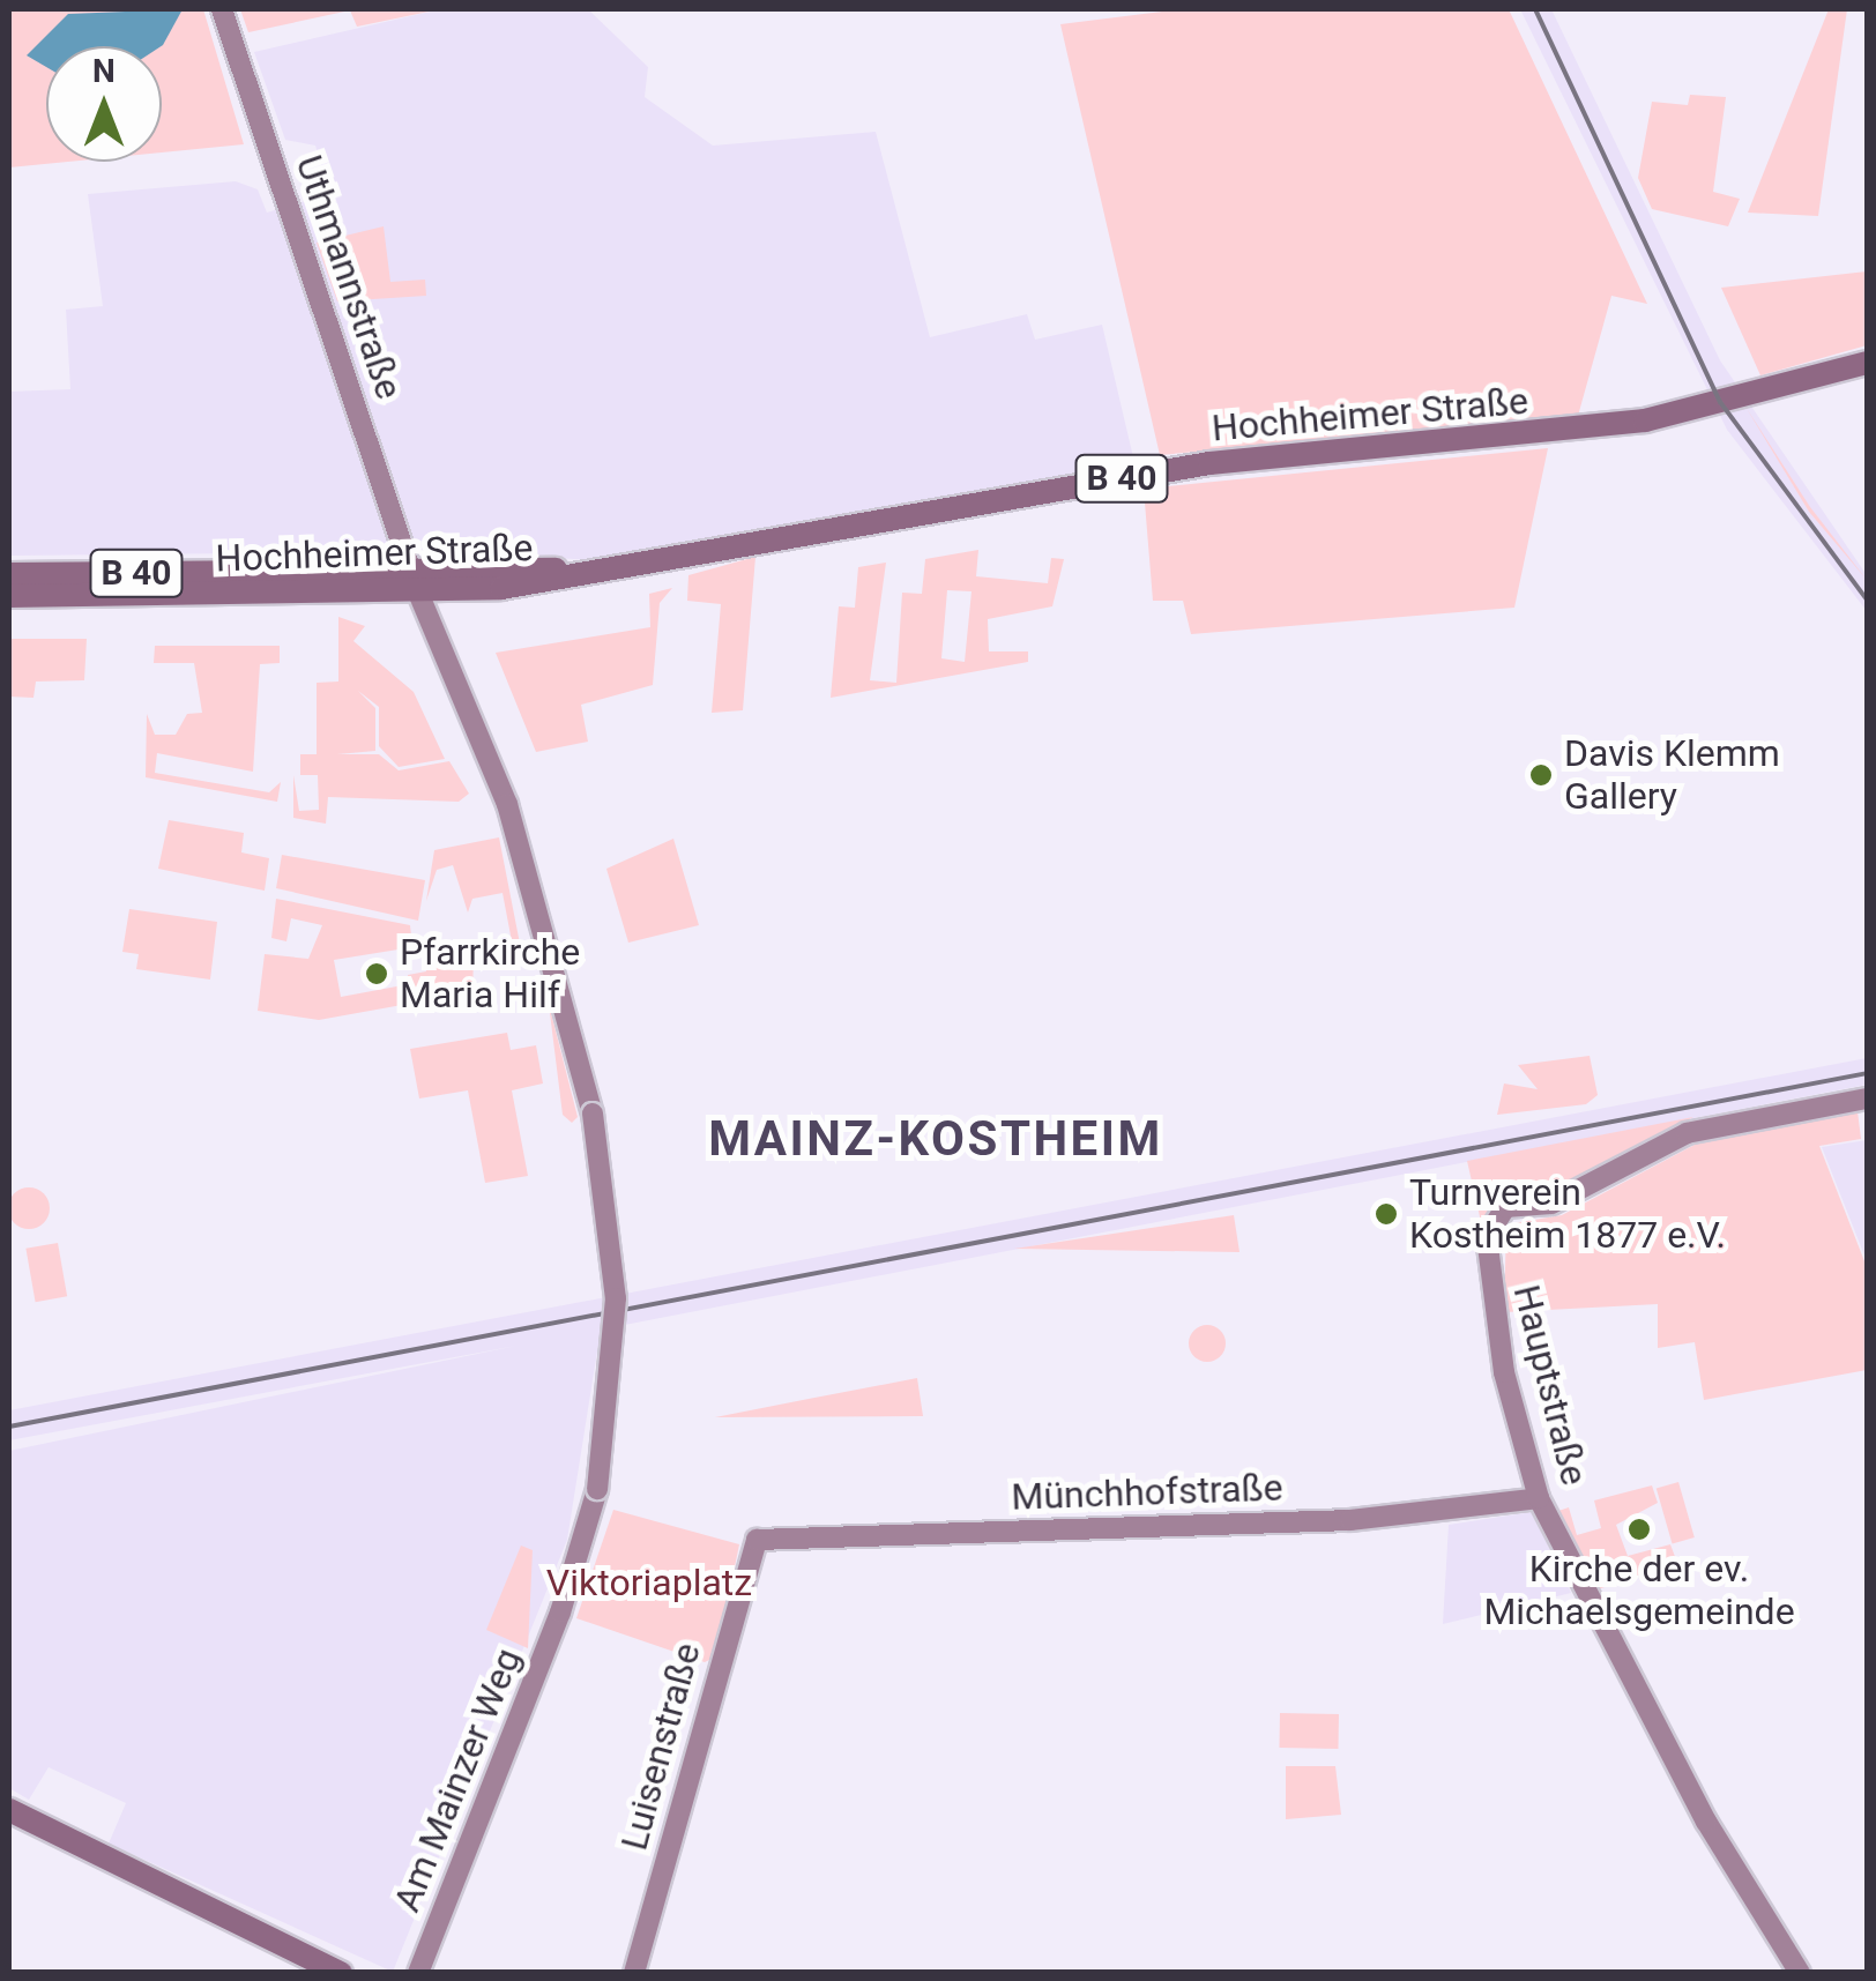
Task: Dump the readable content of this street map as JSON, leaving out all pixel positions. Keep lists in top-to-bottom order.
{
  "streets": {
    "main road": ["Hochheimer Straße", "B 40"],
    "street": [
      "Uthmannstraße",
      "Hauptstraße",
      "Münchhofstraße",
      "Luisenstraße",
      "Am Mainzer Weg"
    ]
  },
  "crossings": [
    ["Uthmannstraße", "Hochheimer Straße"],
    ["Uthmannstraße", "Am Mainzer Weg"],
    ["Hauptstraße", "Münchhofstraße"],
    ["Münchhofstraße", "Luisenstraße"]
  ],
  "districts": ["MAINZ-KOSTHEIM"],
  "parks": ["Viktoriaplatz"],
  "places": [
    "Davis Klemm Gallery",
    "Pfarrkirche Maria Hilf",
    "Turnverein Kostheim 1877 e.V.",
    "Kirche der ev. Michaelsgemeinde"
  ],
  "north": "top"
}
